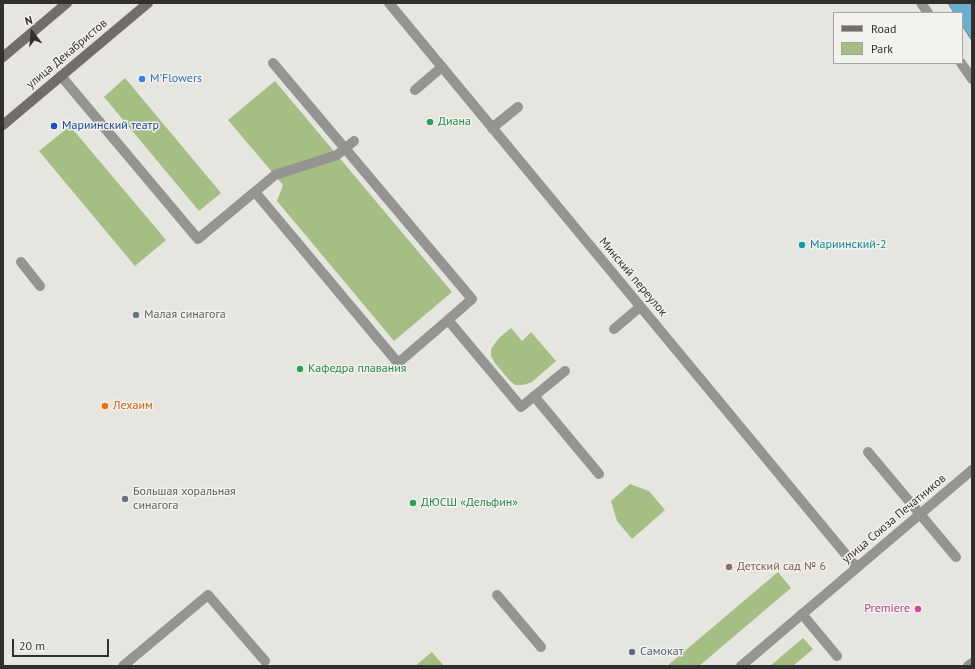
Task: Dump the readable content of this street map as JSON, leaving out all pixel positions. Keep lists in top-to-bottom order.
{
  "streets": {
    "main road": ["улица Декабристов"],
    "street": ["Минский переулок", "улица Союза Печатников"]
  },
  "crossings": [
    ["Минский переулок", "улица Союза Печатников"]
  ],
  "places": [
    "M'Flowers",
    "Диана",
    "Мариинский театр",
    "Мариинский-2",
    "Малая синагога",
    "Кафедра плавания",
    "Лехаим",
    "Большая хоральная синагога",
    "ДЮСШ «Дельфин»",
    "Детский сад № 6",
    "Premiere",
    "Самокат"
  ],
  "legend": ["Road", "Park"],
  "scale_bar": "20 m",
  "north": "top"
}
